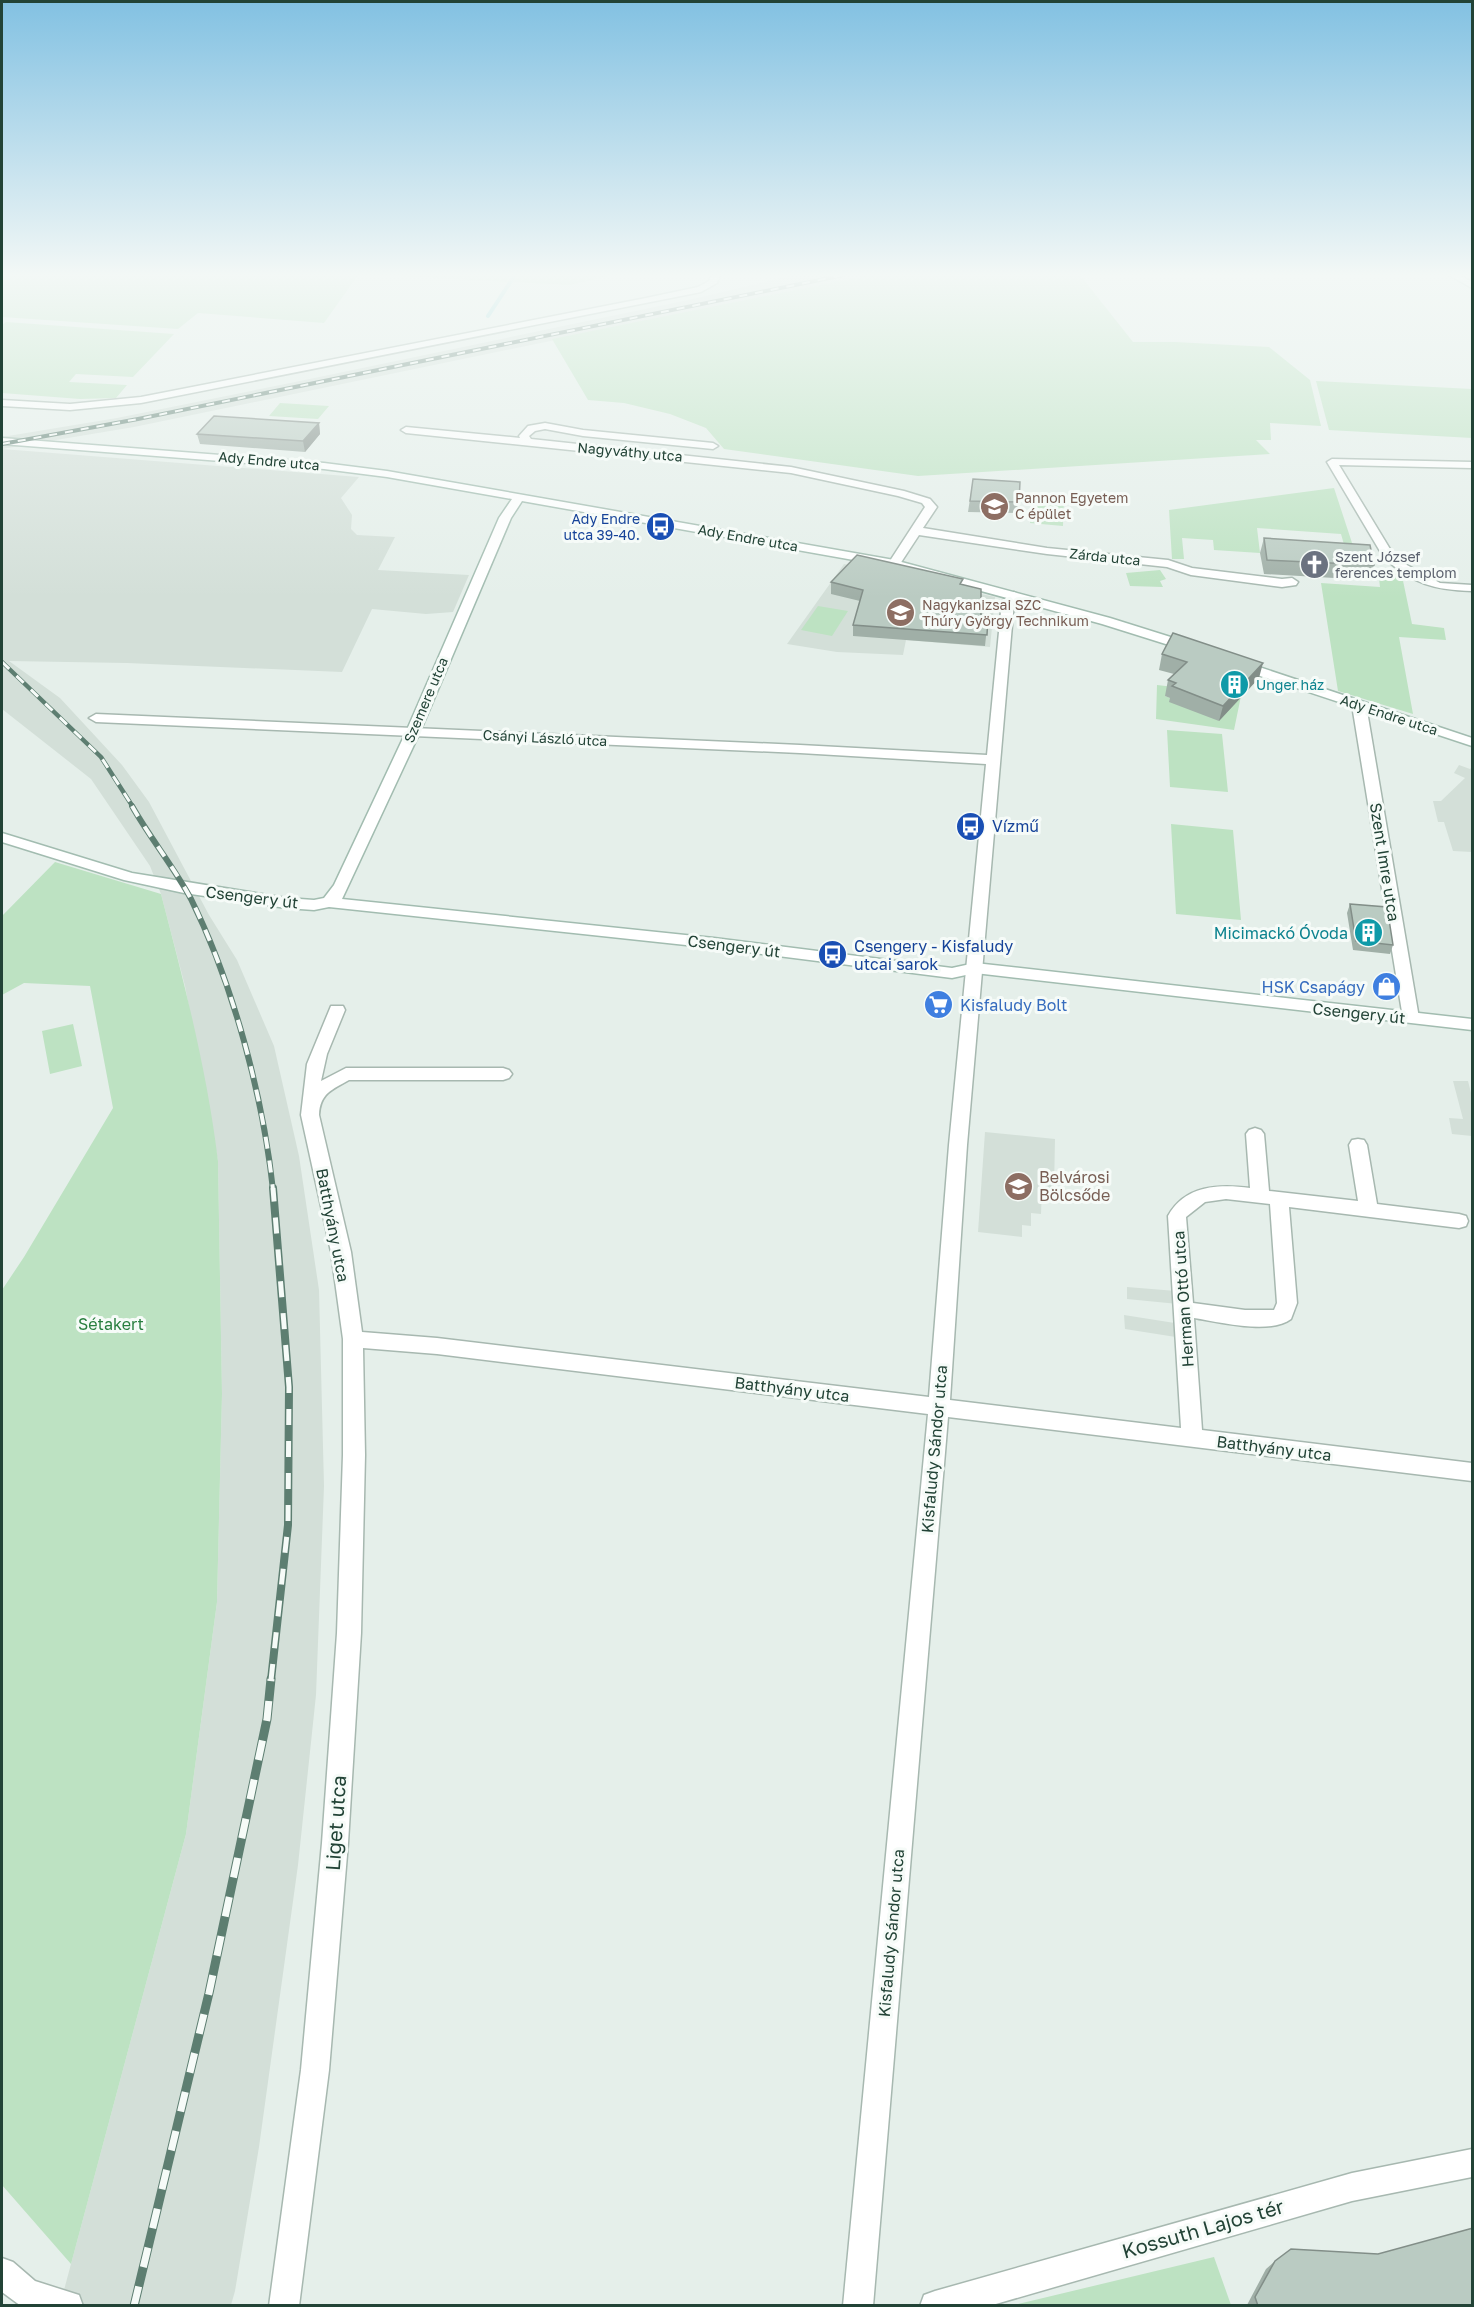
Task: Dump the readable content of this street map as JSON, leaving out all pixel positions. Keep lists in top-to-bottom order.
{
  "streets": {
    "street": [
      "Nagyváthy utca",
      "Ady Endre utca",
      "Zárda utca",
      "Szemere utca",
      "Csányi László utca",
      "Szent Imre utca",
      "Csengery út",
      "Batthyány utca",
      "Herman Ottó utca",
      "Kisfaludy Sándor utca",
      "Liget utca",
      "Kossuth Lajos tér"
    ]
  },
  "crossings": [
    ["Nagyváthy utca", "Zárda utca"],
    ["Ady Endre utca", "Szemere utca"],
    ["Ady Endre utca", "Szent Imre utca"],
    ["Ady Endre utca", "Kisfaludy Sándor utca"],
    ["Szemere utca", "Csányi László utca"],
    ["Szemere utca", "Csengery út"],
    ["Csányi László utca", "Kisfaludy Sándor utca"],
    ["Szent Imre utca", "Csengery út"],
    ["Csengery út", "Kisfaludy Sándor utca"],
    ["Batthyány utca", "Herman Ottó utca"],
    ["Batthyány utca", "Kisfaludy Sándor utca"],
    ["Batthyány utca", "Liget utca"]
  ],
  "parks": ["Sétakert"],
  "places": {
    "school or university": ["Pannon Egyetem C épület", "Nagykanizsai SZC Thúry György Technikum", "Belvárosi Bölcsőde"],
    "bus stop": ["Ady Endre utca 39-40.", "Vízmű", "Csengery - Kisfaludy utcai sarok"],
    "church": ["Szent József ferences templom"],
    "building": ["Unger ház", "Micimackó Óvoda"],
    "shop": ["HSK Csapágy"],
    "supermarket": ["Kisfaludy Bolt"]
  }
}
